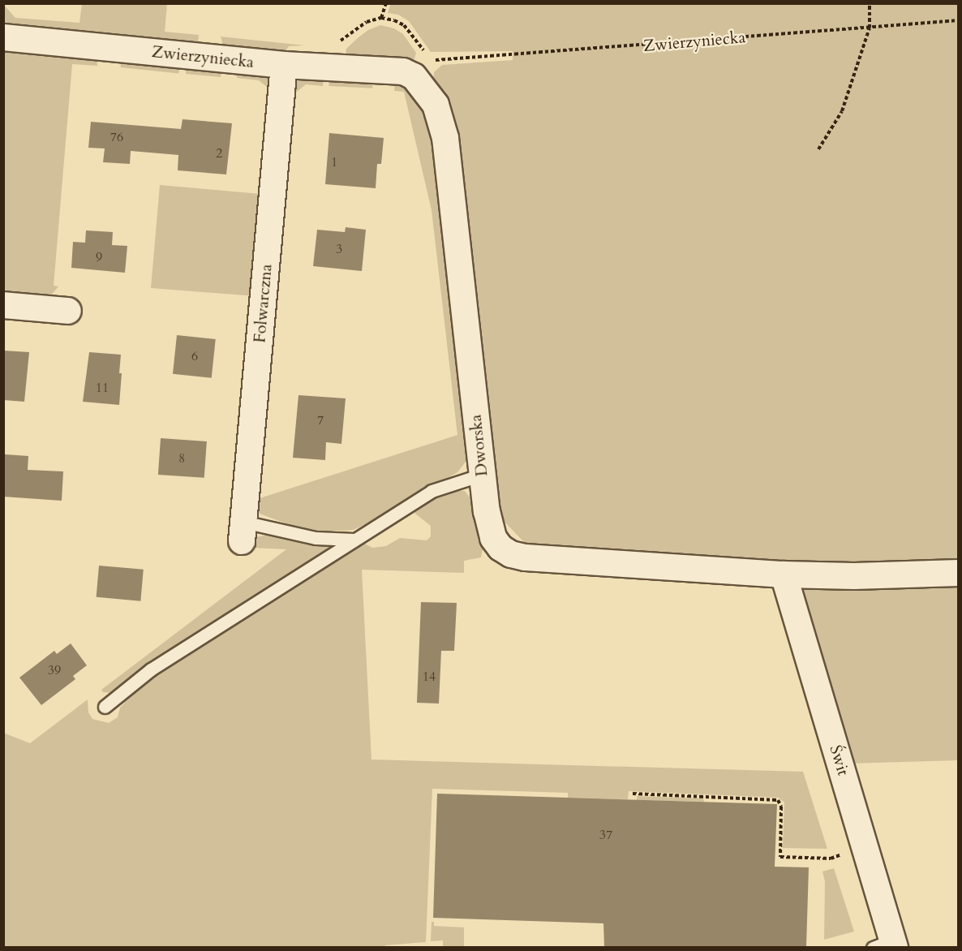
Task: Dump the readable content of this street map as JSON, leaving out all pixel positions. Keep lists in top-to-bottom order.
{
  "streets": {
    "street": [
      "Zwierzyniecka",
      "Folwarczna",
      "Dworska",
      "Świt"
    ]
  },
  "crossings": [
    ["Zwierzyniecka", "Folwarczna"],
    ["Zwierzyniecka", "Dworska"],
    ["Dworska", "Świt"]
  ],
  "house_numbers": [
    "76",
    "2",
    "1",
    "3",
    "9",
    "6",
    "11",
    "7",
    "8",
    "39",
    "14",
    "37"
  ]
}
